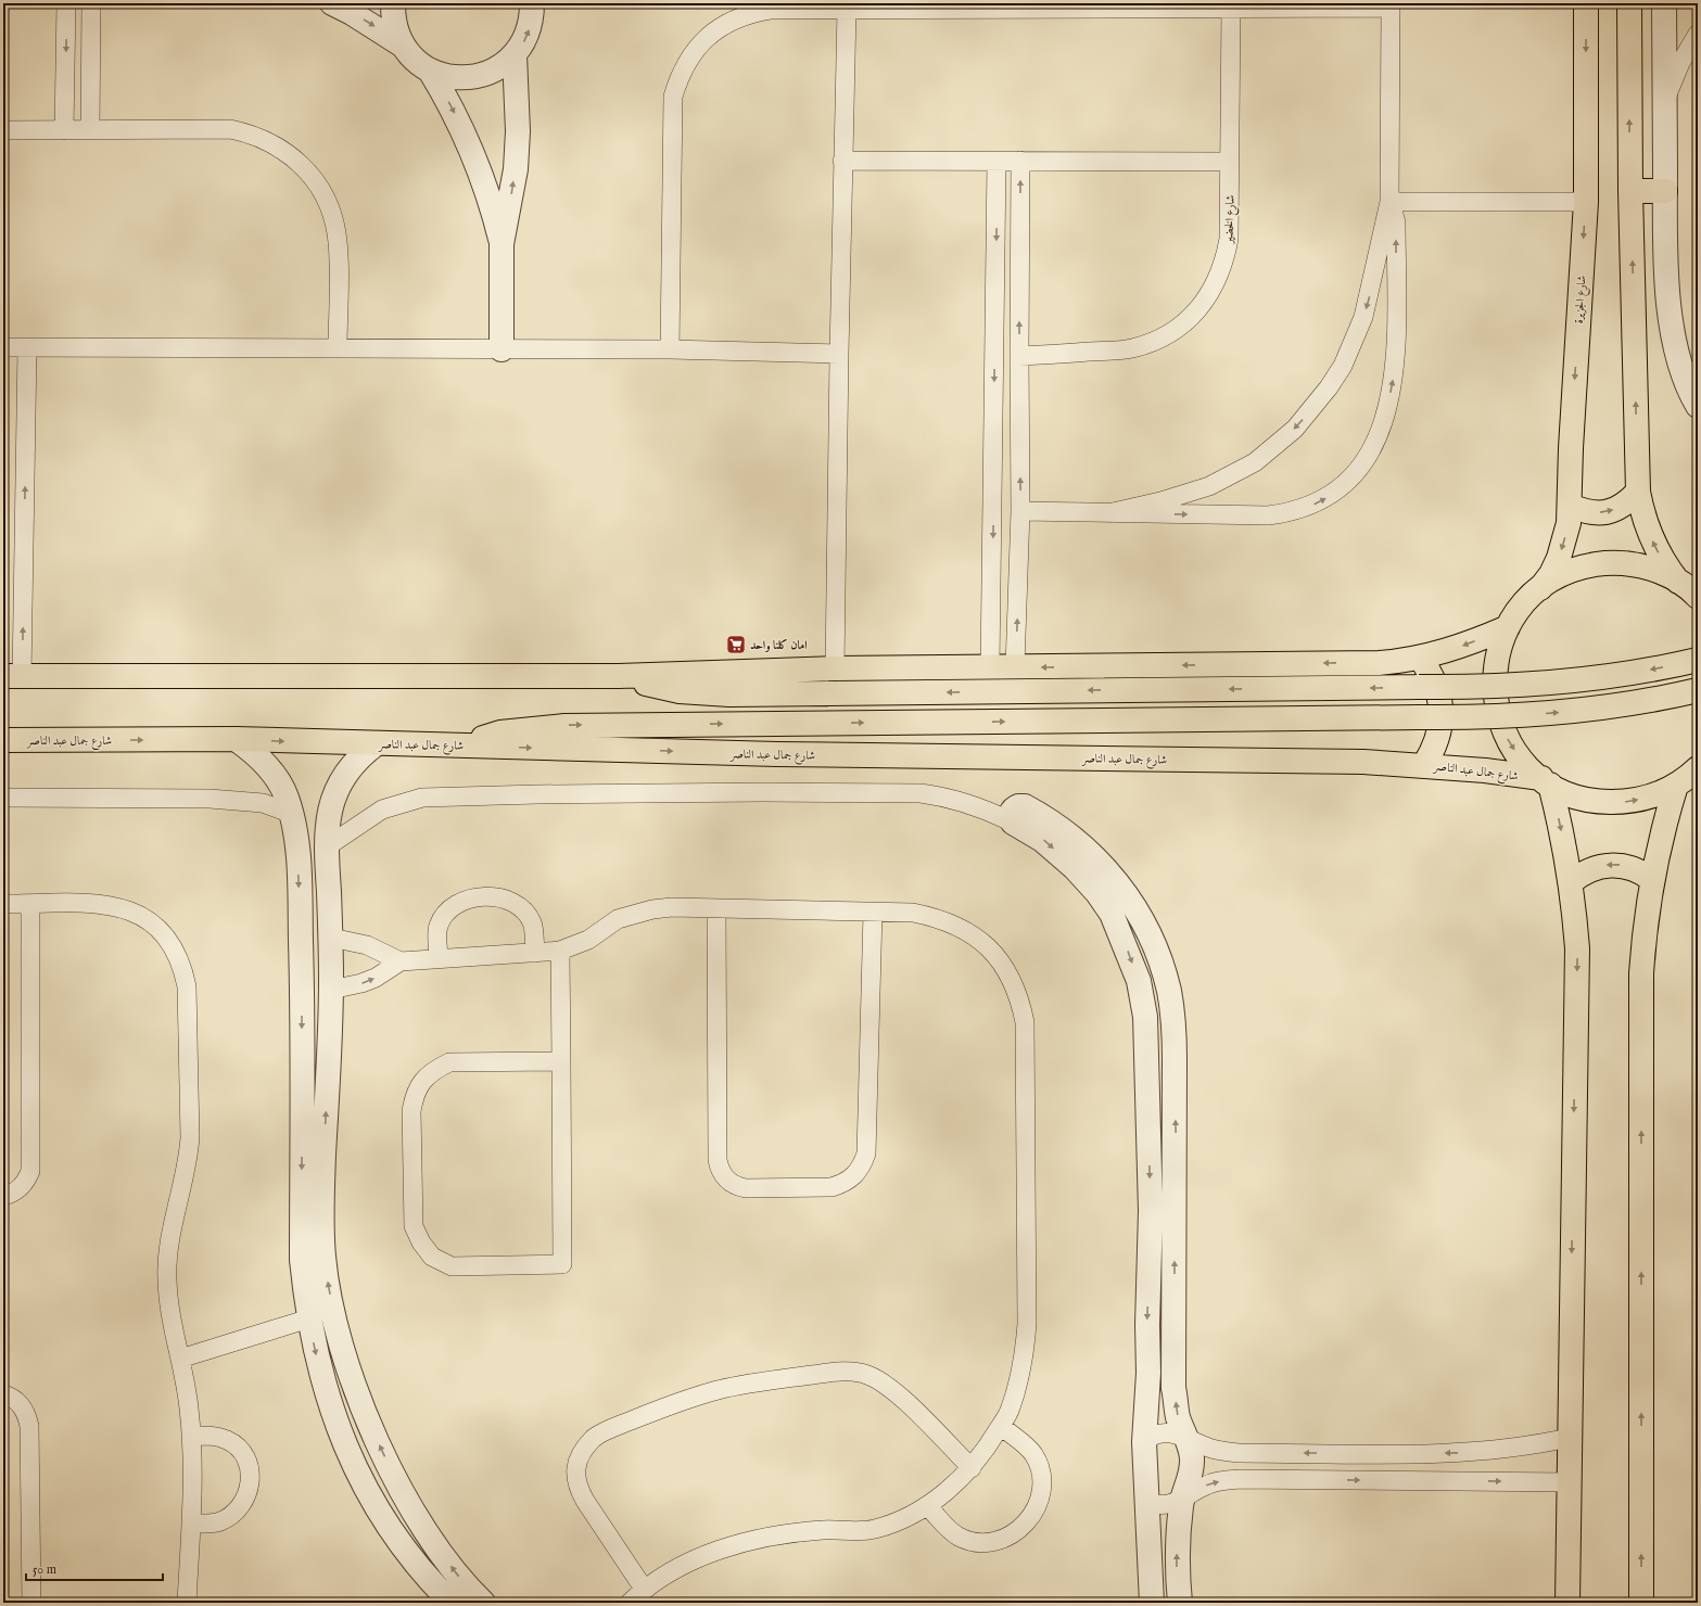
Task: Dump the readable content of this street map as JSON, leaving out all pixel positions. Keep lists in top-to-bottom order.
{
  "streets": {
    "main road": ["شارع الجزيرة", "شارع جمال عبد الناصر"],
    "street": ["شارع الخضير"]
  },
  "places": {
    "supermarket": ["امان كلنا واحد"]
  },
  "scale_bar": "50 m"
}
